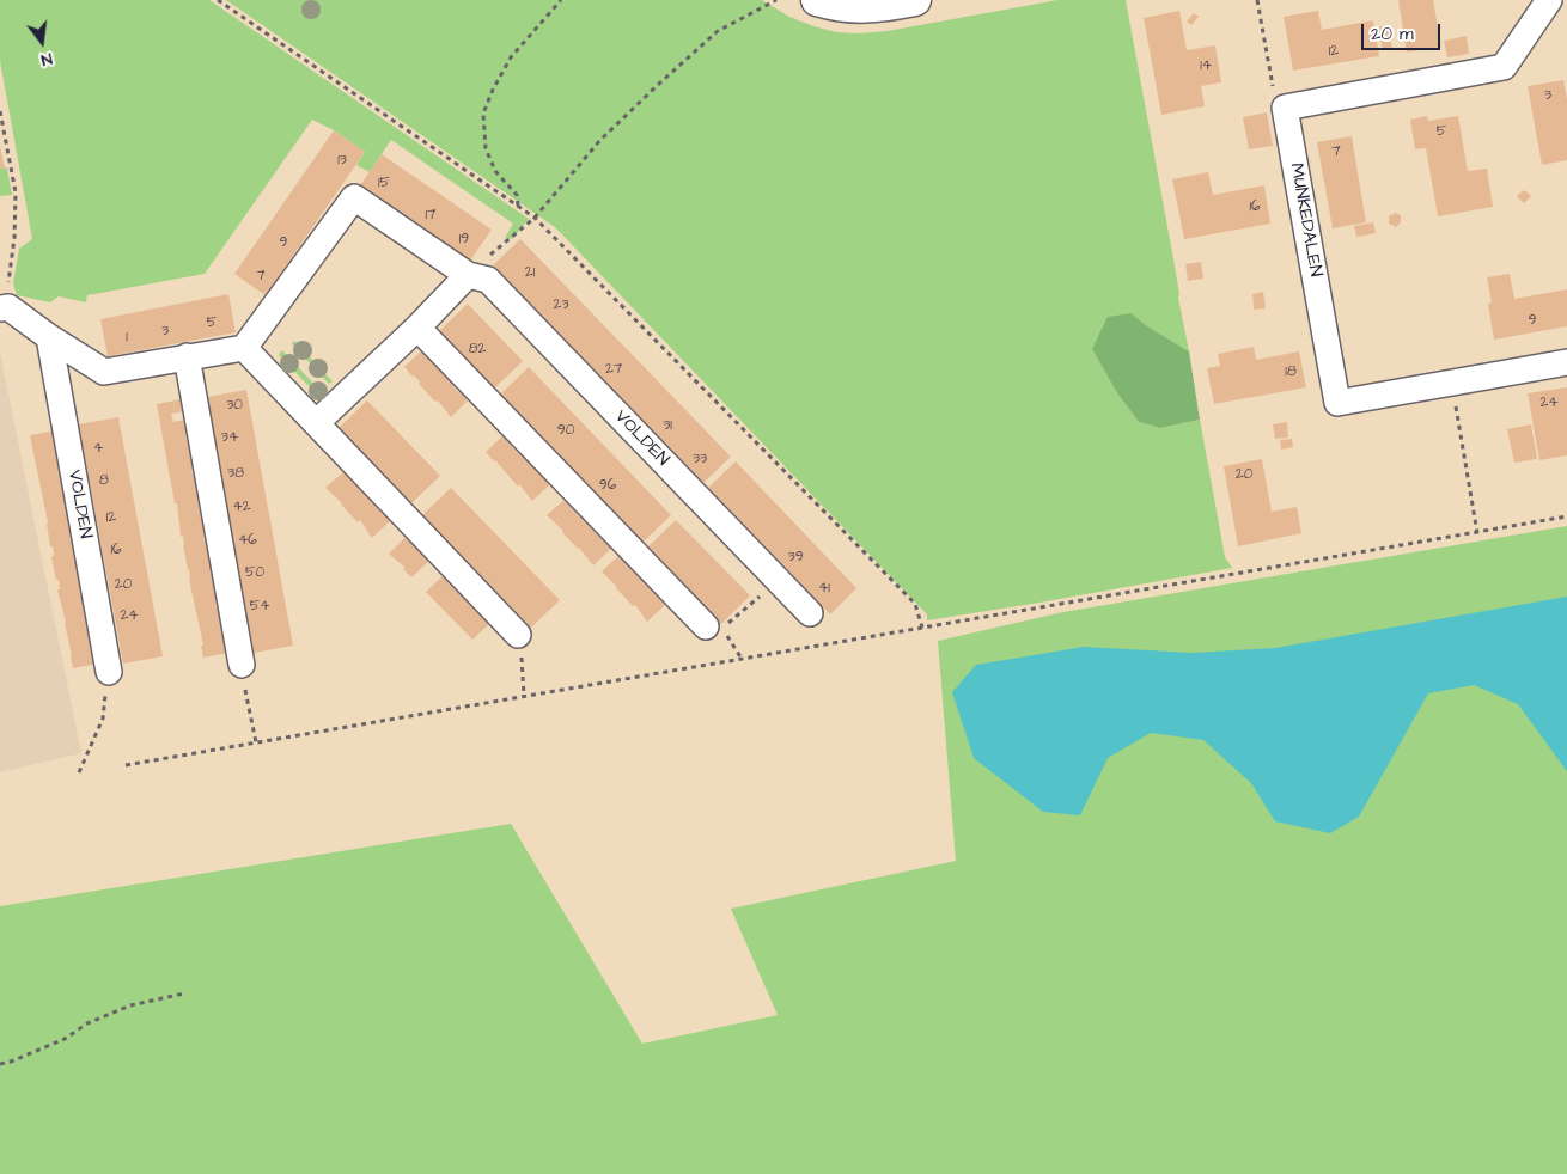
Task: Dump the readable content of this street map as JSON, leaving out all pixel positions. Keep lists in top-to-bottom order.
{
  "streets": {
    "street": ["MUNKEDALEN", "VOLDEN"]
  },
  "house_numbers": [
    "12",
    "14",
    "3",
    "5",
    "7",
    "13",
    "15",
    "16",
    "17",
    "19",
    "9",
    "21",
    "7",
    "23",
    "9",
    "5",
    "3",
    "1",
    "82",
    "27",
    "18",
    "24",
    "30",
    "31",
    "90",
    "34",
    "4",
    "33",
    "38",
    "20",
    "8",
    "96",
    "42",
    "12",
    "46",
    "16",
    "39",
    "50",
    "20",
    "41",
    "54",
    "24"
  ],
  "scale_bar": "20 m",
  "north": "bottom"
}
